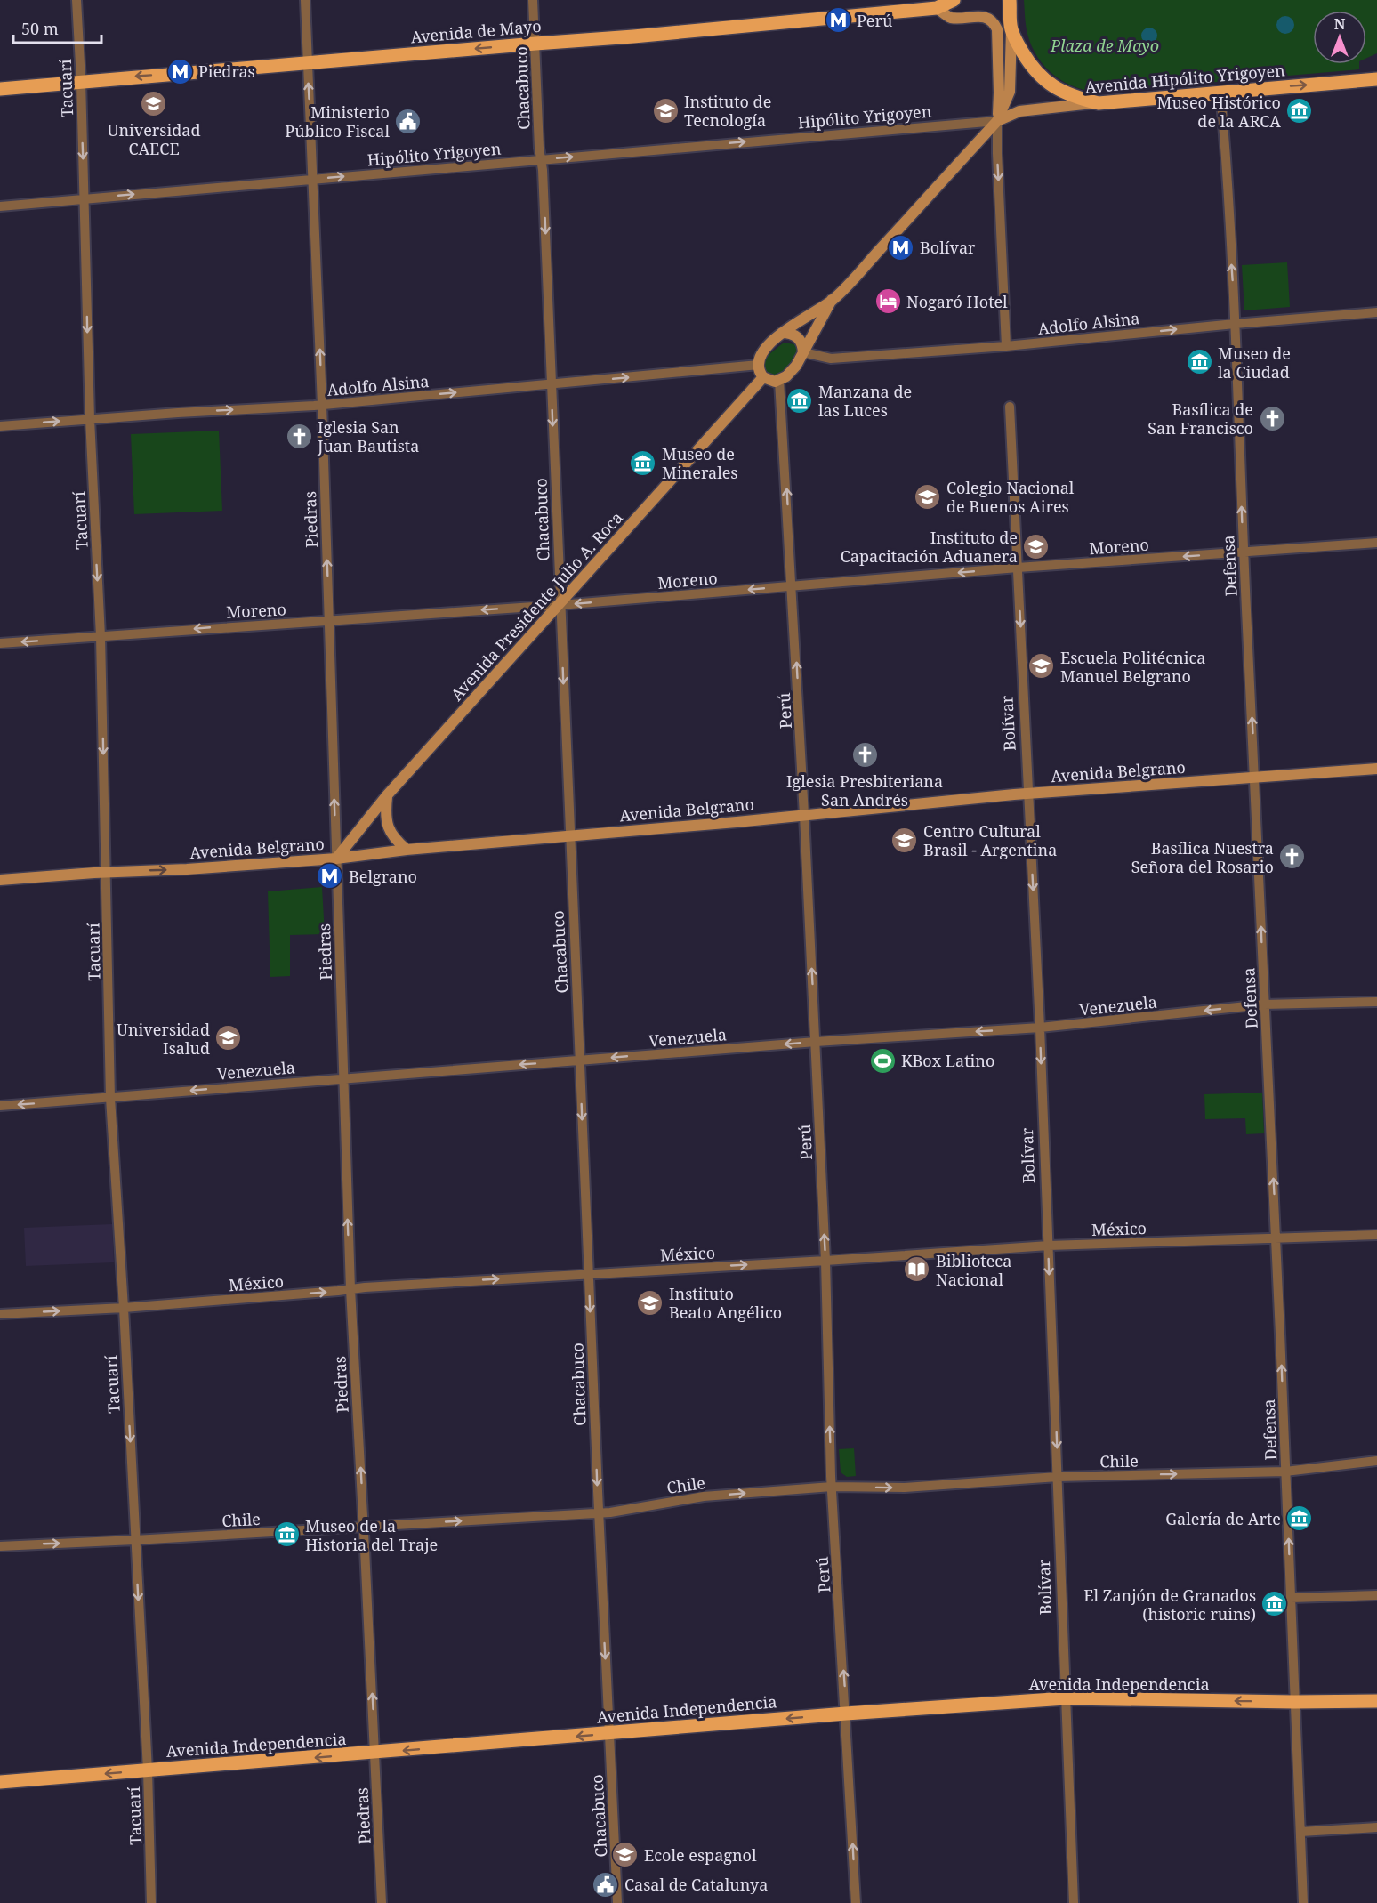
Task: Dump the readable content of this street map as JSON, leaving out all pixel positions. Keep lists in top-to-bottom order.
{
  "streets": {
    "main road": [
      "Avenida de Mayo",
      "Avenida Hipólito Yrigoyen",
      "Avenida Presidente Julio A. Roca",
      "Avenida Belgrano",
      "Avenida Independencia"
    ],
    "street": [
      "Tacuarí",
      "Chacabuco",
      "Hipólito Yrigoyen",
      "Adolfo Alsina",
      "Piedras",
      "Moreno",
      "Defensa",
      "Perú",
      "Bolívar",
      "Venezuela",
      "México",
      "Chile"
    ]
  },
  "crossings": [
    ["Avenida de Mayo", "Tacuarí"],
    ["Avenida de Mayo", "Chacabuco"],
    ["Avenida de Mayo", "Piedras"],
    ["Avenida Hipólito Yrigoyen", "Hipólito Yrigoyen"],
    ["Avenida Hipólito Yrigoyen", "Defensa"],
    ["Tacuarí", "Hipólito Yrigoyen"],
    ["Tacuarí", "Adolfo Alsina"],
    ["Tacuarí", "Moreno"],
    ["Tacuarí", "Avenida Belgrano"],
    ["Tacuarí", "Venezuela"],
    ["Tacuarí", "México"],
    ["Tacuarí", "Chile"],
    ["Tacuarí", "Avenida Independencia"],
    ["Chacabuco", "Hipólito Yrigoyen"],
    ["Chacabuco", "Adolfo Alsina"],
    ["Chacabuco", "Moreno"],
    ["Chacabuco", "Avenida Presidente Julio A. Roca"],
    ["Chacabuco", "Avenida Belgrano"],
    ["Chacabuco", "Venezuela"],
    ["Chacabuco", "México"],
    ["Chacabuco", "Chile"],
    ["Chacabuco", "Avenida Independencia"],
    ["Hipólito Yrigoyen", "Piedras"],
    ["Adolfo Alsina", "Piedras"],
    ["Adolfo Alsina", "Defensa"],
    ["Adolfo Alsina", "Avenida Presidente Julio A. Roca"],
    ["Adolfo Alsina", "Perú"],
    ["Piedras", "Moreno"],
    ["Piedras", "Avenida Presidente Julio A. Roca"],
    ["Piedras", "Avenida Belgrano"],
    ["Piedras", "Venezuela"],
    ["Piedras", "México"],
    ["Piedras", "Chile"],
    ["Piedras", "Avenida Independencia"],
    ["Moreno", "Defensa"],
    ["Moreno", "Avenida Presidente Julio A. Roca"],
    ["Moreno", "Perú"],
    ["Moreno", "Bolívar"],
    ["Defensa", "Avenida Belgrano"],
    ["Defensa", "Venezuela"],
    ["Defensa", "México"],
    ["Defensa", "Chile"],
    ["Defensa", "Avenida Independencia"],
    ["Avenida Presidente Julio A. Roca", "Perú"],
    ["Avenida Presidente Julio A. Roca", "Avenida Belgrano"],
    ["Perú", "Avenida Belgrano"],
    ["Perú", "Venezuela"],
    ["Perú", "México"],
    ["Perú", "Chile"],
    ["Perú", "Avenida Independencia"],
    ["Bolívar", "Avenida Belgrano"],
    ["Bolívar", "Venezuela"],
    ["Bolívar", "México"],
    ["Bolívar", "Chile"],
    ["Bolívar", "Avenida Independencia"]
  ],
  "one_way": [
    "Avenida de Mayo",
    "Avenida Hipólito Yrigoyen",
    "Tacuarí",
    "Chacabuco",
    "Hipólito Yrigoyen",
    "Adolfo Alsina",
    "Piedras",
    "Moreno",
    "Defensa",
    "Perú",
    "Bolívar",
    "Venezuela",
    "México",
    "Chile",
    "Avenida Independencia"
  ],
  "parks": ["Plaza de Mayo"],
  "places": {
    "metro station": [
      "Perú",
      "Piedras",
      "Bolívar",
      "Belgrano"
    ],
    "school or university": [
      "Universidad CAECE",
      "Instituto de Tecnología",
      "Colegio Nacional de Buenos Aires",
      "Instituto de Capacitación Aduanera",
      "Escuela Politécnica Manuel Belgrano",
      "Centro Cultural Brasil - Argentina",
      "Universidad Isalud",
      "Instituto Beato Angélico",
      "Ecole espagnol"
    ],
    "museum": [
      "Museo Histórico de la ARCA",
      "Museo de la Ciudad",
      "Manzana de las Luces",
      "Museo de Minerales",
      "Galería de Arte",
      "Museo de la Historia del Traje",
      "El Zanjón de Granados (historic ruins)"
    ],
    "public building": ["Ministerio Público Fiscal", "Casal de Catalunya"],
    "hotel": ["Nogaró Hotel"],
    "church": [
      "Basílica de San Francisco",
      "Iglesia San Juan Bautista",
      "Iglesia Presbiteriana San Andrés",
      "Basílica Nuestra Señora del Rosario"
    ],
    "sports": ["KBox Latino"],
    "library": ["Biblioteca Nacional"]
  },
  "scale_bar": "50 m",
  "north": "top"
}
